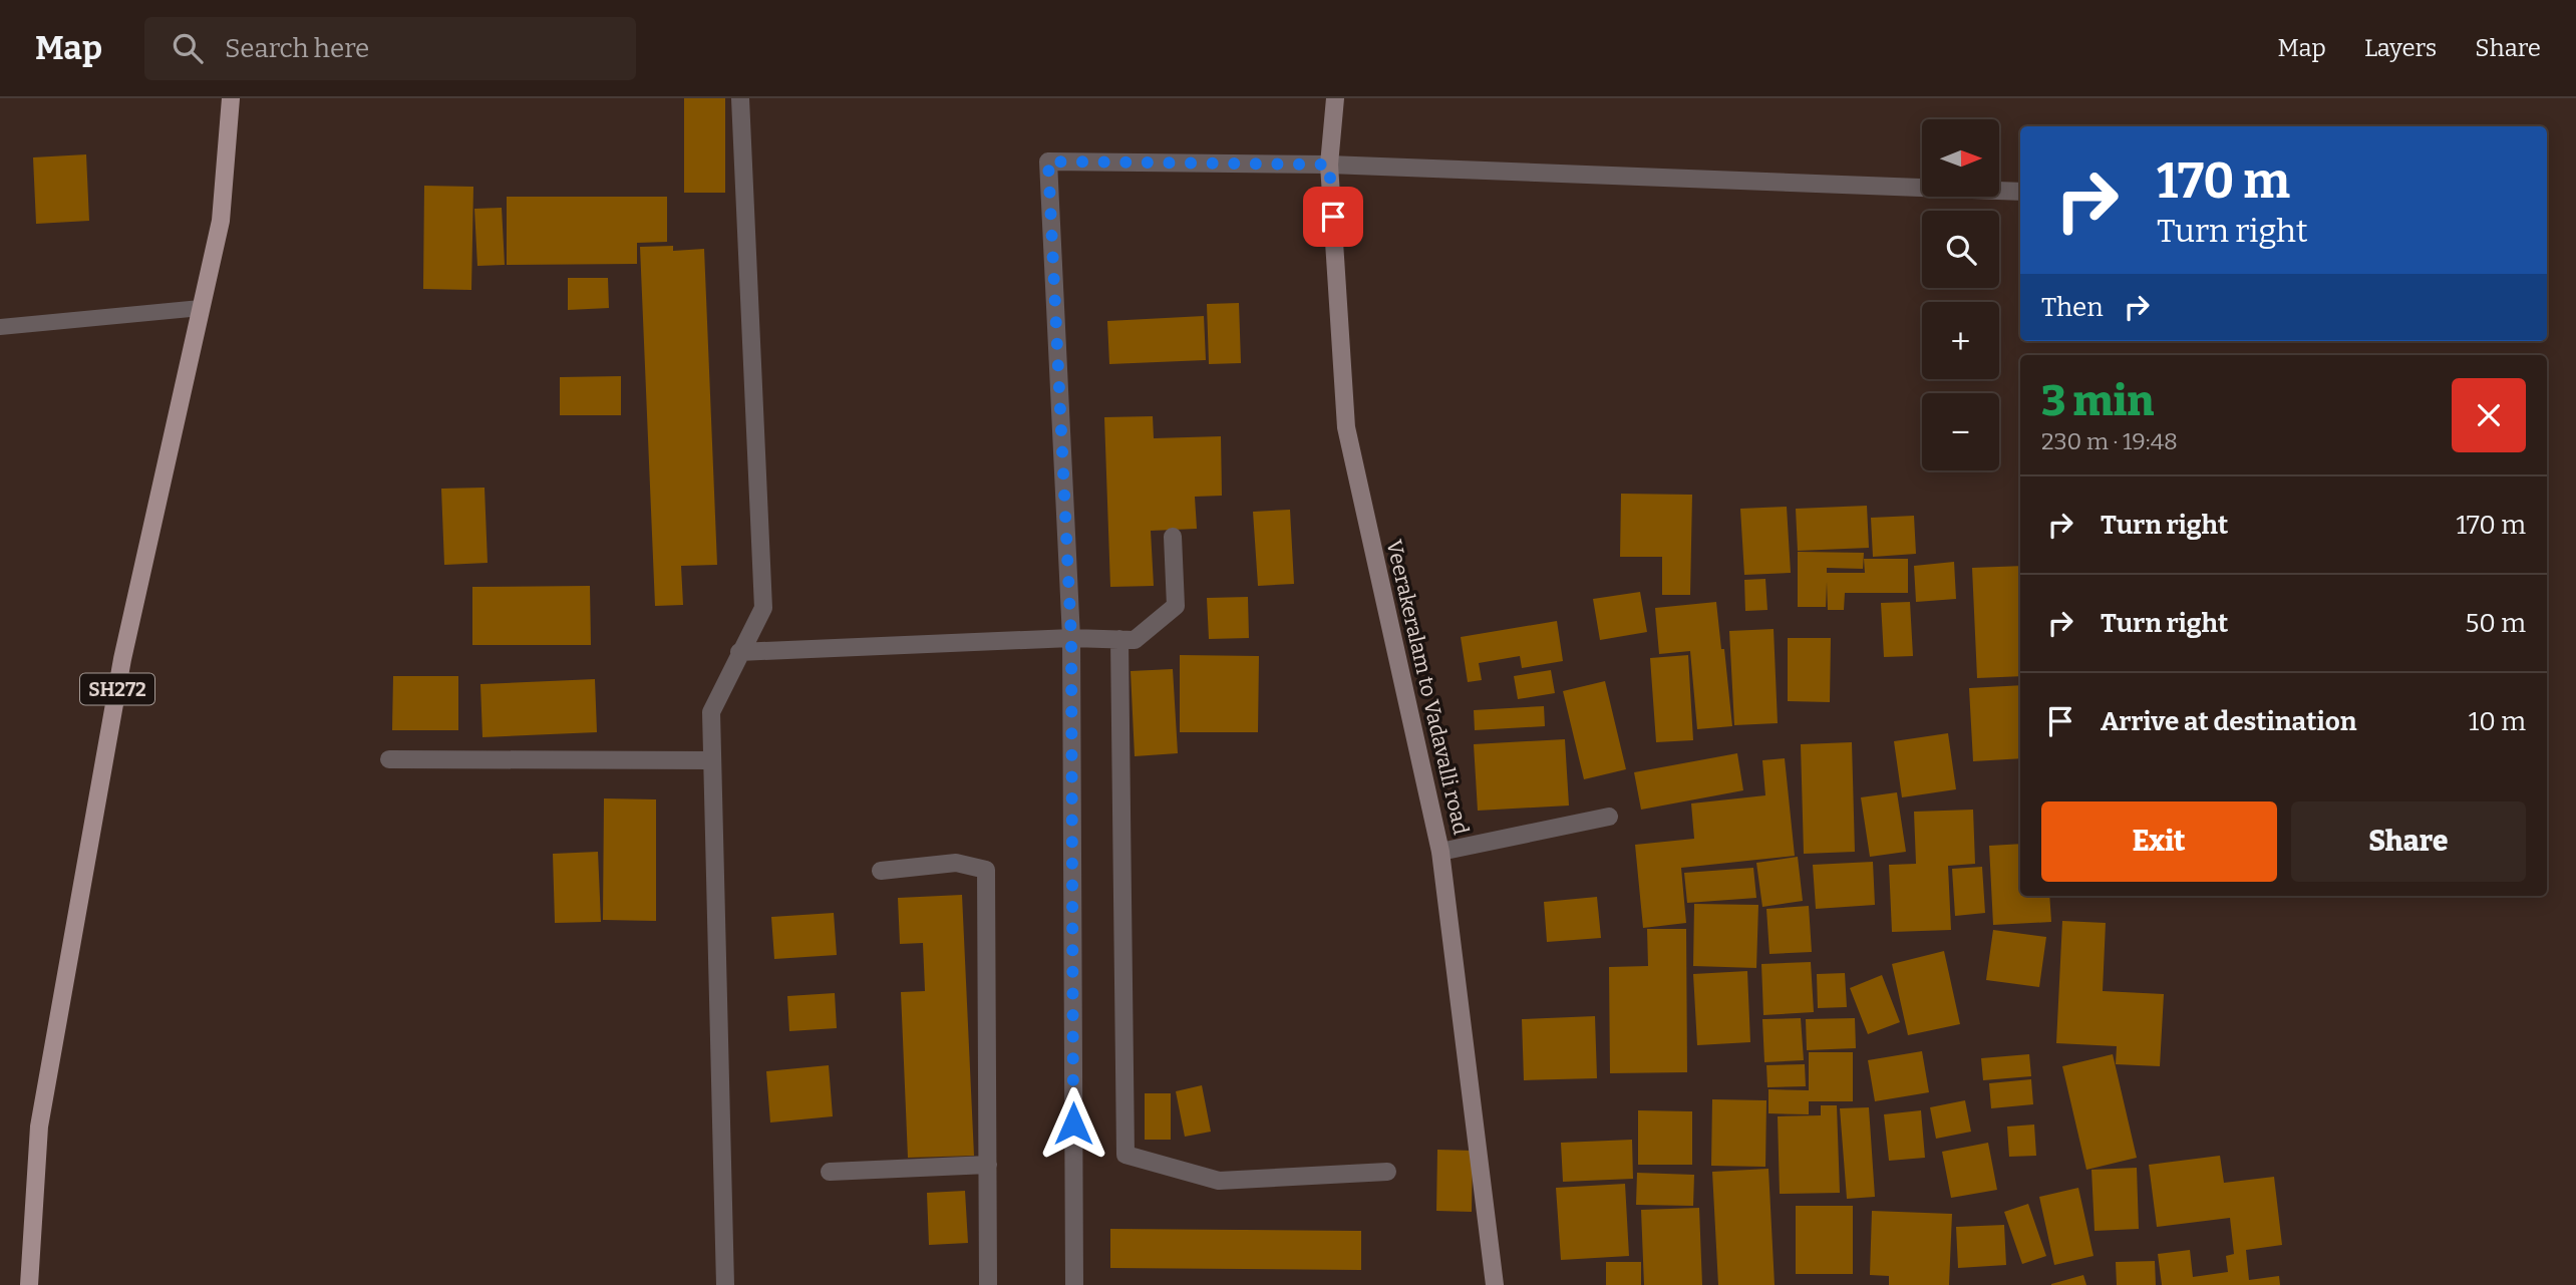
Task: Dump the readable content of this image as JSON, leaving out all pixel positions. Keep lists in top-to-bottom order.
{
  "streets": {
    "main road": ["SH272"],
    "street": ["Veerakeralam to Vadavalli road"]
  },
  "north": "right",
  "page": {
    "header": "Map",
    "search": "Search here",
    "nav": ["Map", "Layers", "Share"],
    "map_buttons": ["+", "−"],
    "turn": ["170 m", "Turn right"],
    "then": "Then",
    "heading": ["3 min", "230 m · 19:48"],
    "list": [
      {
        "name": "Turn right",
        "value": "170 m"
      },
      {
        "name": "Turn right",
        "value": "50 m"
      },
      {
        "name": "Arrive at destination",
        "value": "10 m"
      }
    ],
    "buttons": ["Exit", "Share"]
  }
}
